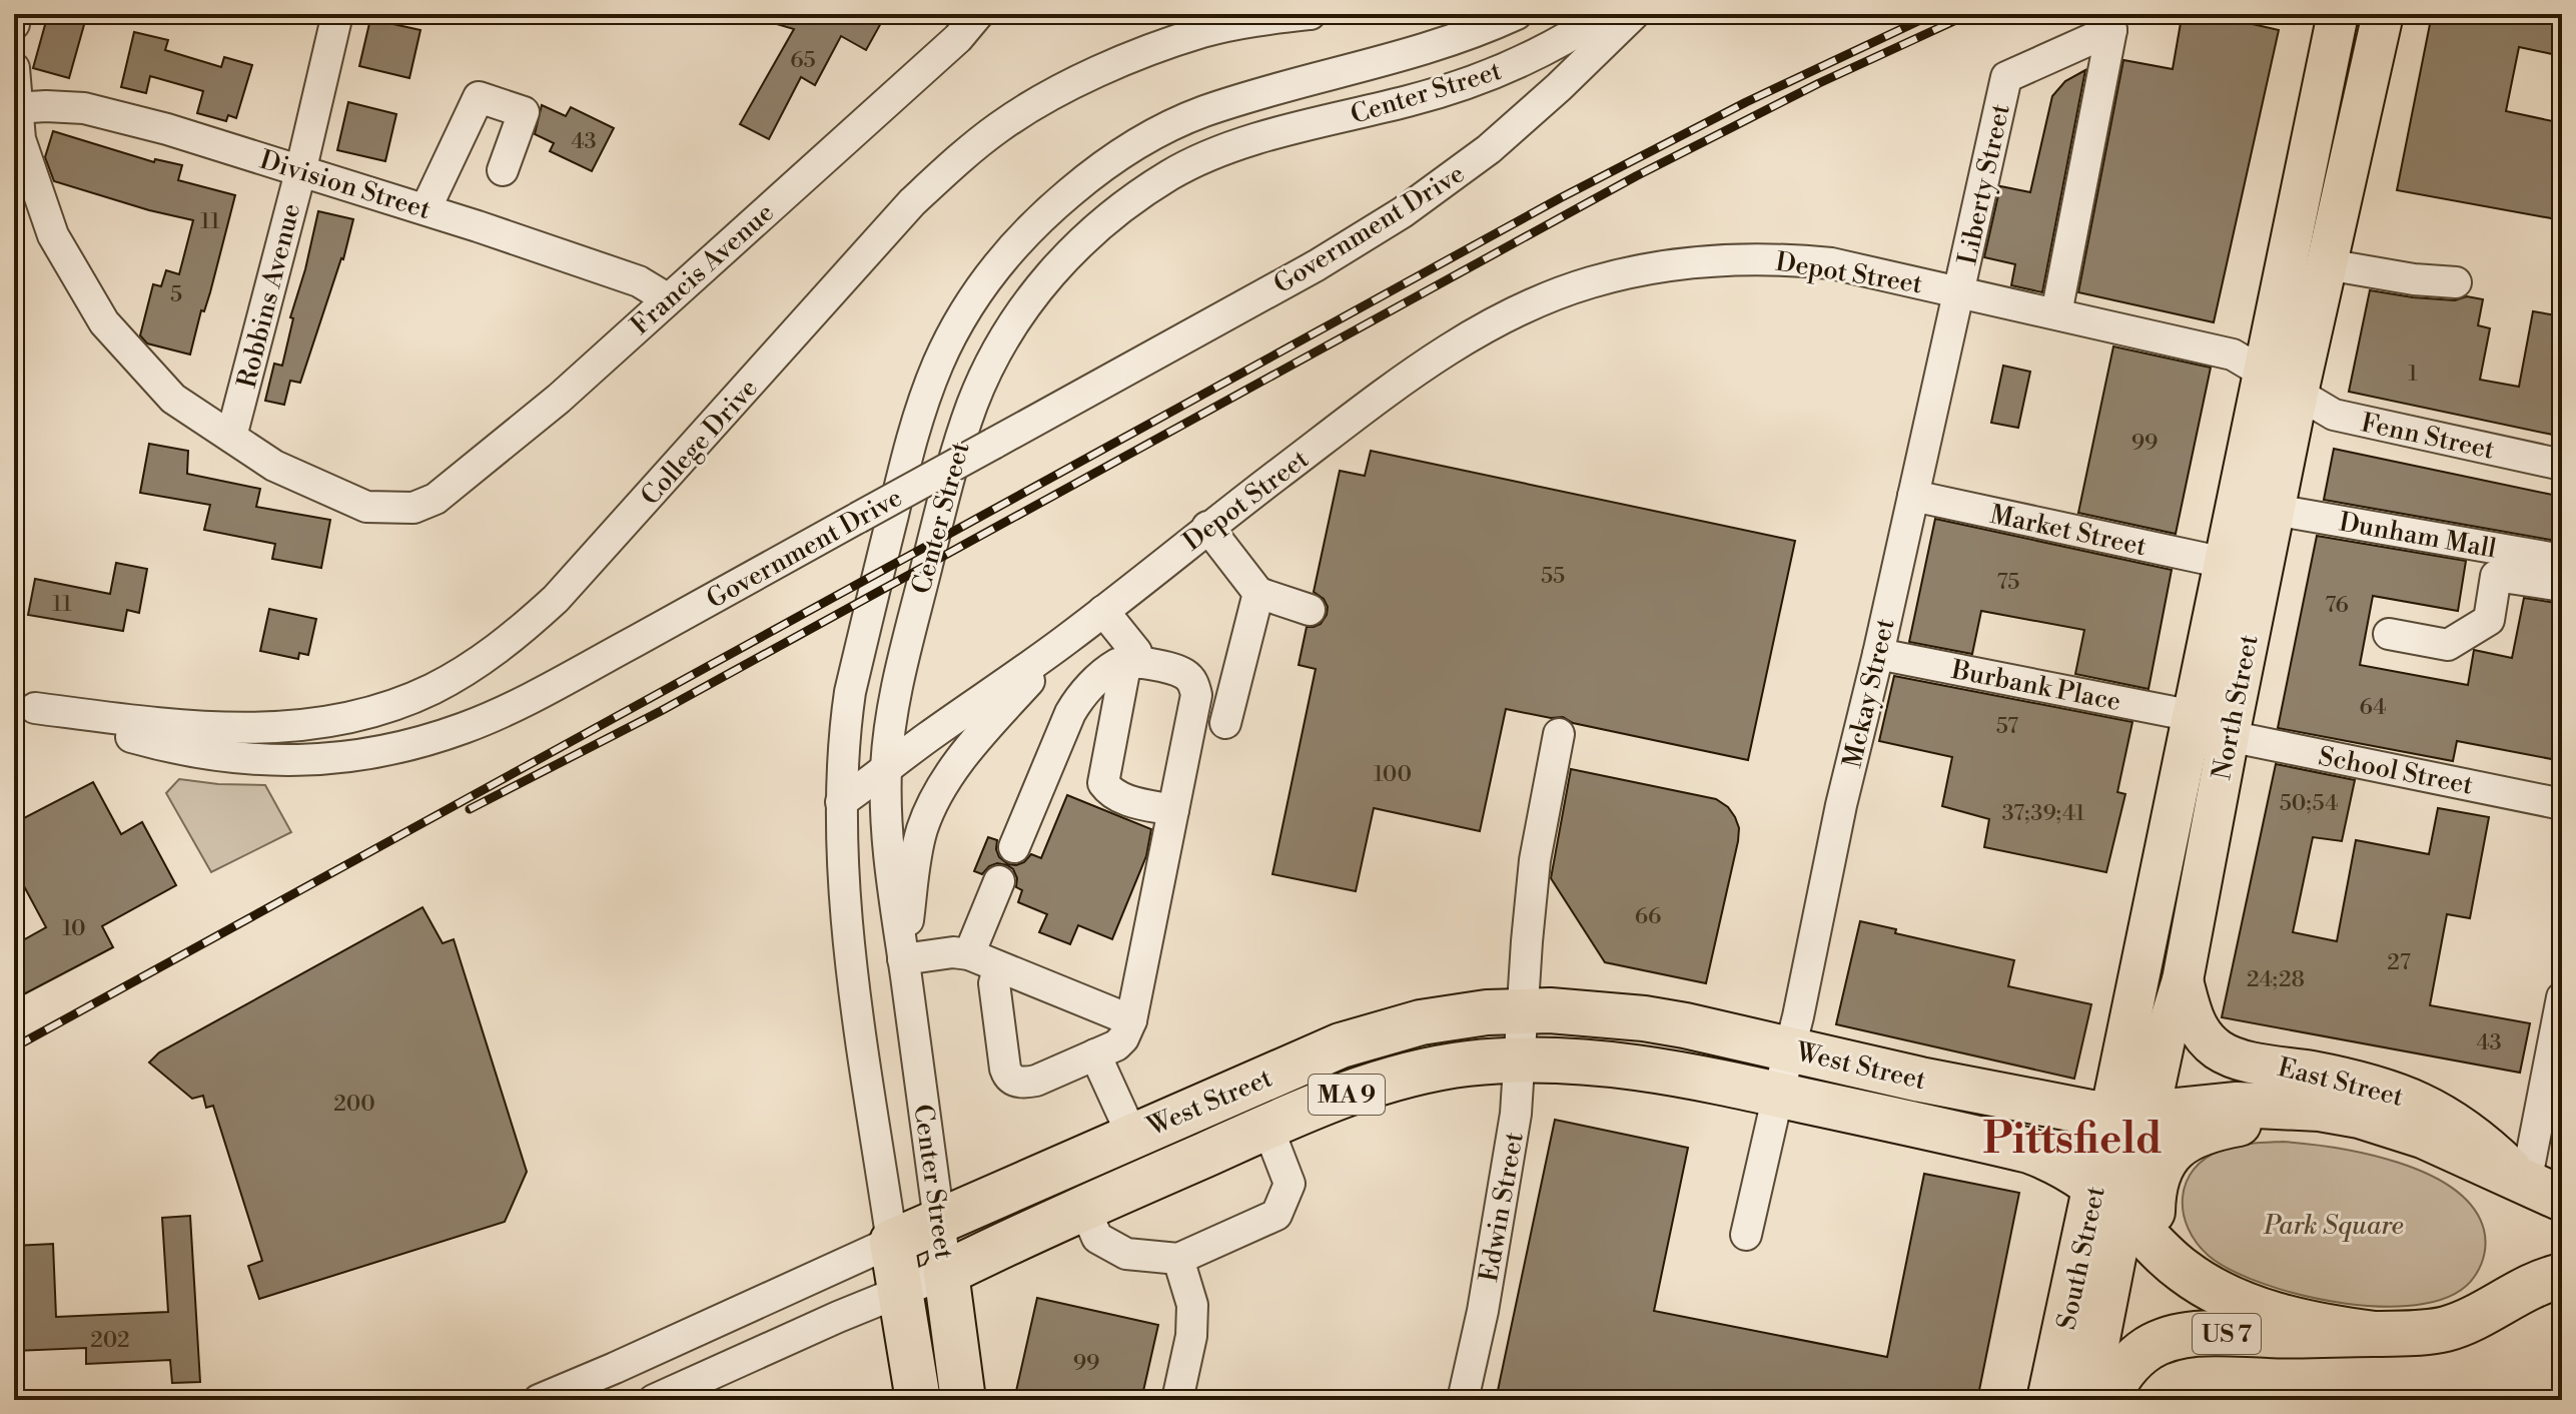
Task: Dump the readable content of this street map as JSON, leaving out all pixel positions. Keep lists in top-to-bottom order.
{
  "streets": {
    "highway": [
      "Center Street",
      "North Street",
      "West Street",
      "MA 9",
      "South Street",
      "US 7"
    ],
    "main road": ["East Street"],
    "street": [
      "Division Street",
      "Liberty Street",
      "Government Drive",
      "Francis Avenue",
      "Depot Street",
      "Robbins Avenue",
      "Fenn Street",
      "College Drive",
      "Market Street",
      "Dunham Mall",
      "Burbank Place",
      "Mckay Street",
      "School Street",
      "Edwin Street"
    ]
  },
  "crossings": [
    ["Center Street", "Depot Street"],
    ["Center Street", "West Street"],
    ["Division Street", "Francis Avenue"],
    ["Division Street", "Robbins Avenue"],
    ["Liberty Street", "Depot Street"],
    ["Liberty Street", "Mckay Street"],
    ["Government Drive", "College Drive"],
    ["Francis Avenue", "Robbins Avenue"],
    ["Depot Street", "Fenn Street"],
    ["Depot Street", "Mckay Street"],
    ["Depot Street", "North Street"],
    ["Fenn Street", "North Street"],
    ["Market Street", "Mckay Street"],
    ["Market Street", "North Street"],
    ["Dunham Mall", "North Street"],
    ["Burbank Place", "Mckay Street"],
    ["Burbank Place", "North Street"],
    ["Mckay Street", "West Street"],
    ["North Street", "School Street"],
    ["North Street", "West Street"],
    ["North Street", "East Street"],
    ["North Street", "MA 9"],
    ["North Street", "South Street"],
    ["West Street", "MA 9"],
    ["West Street", "Edwin Street"],
    ["West Street", "South Street"],
    ["MA 9", "South Street"],
    ["MA 9", "US 7"]
  ],
  "districts": ["Pittsfield"],
  "parks": ["Park Square"],
  "house_numbers": [
    "65",
    "43",
    "11",
    "5",
    "1",
    "99",
    "55",
    "75",
    "11",
    "76",
    "64",
    "57",
    "100",
    "50;54",
    "37;39;41",
    "66",
    "10",
    "27",
    "24;28",
    "43",
    "200",
    "202",
    "99"
  ]
}
